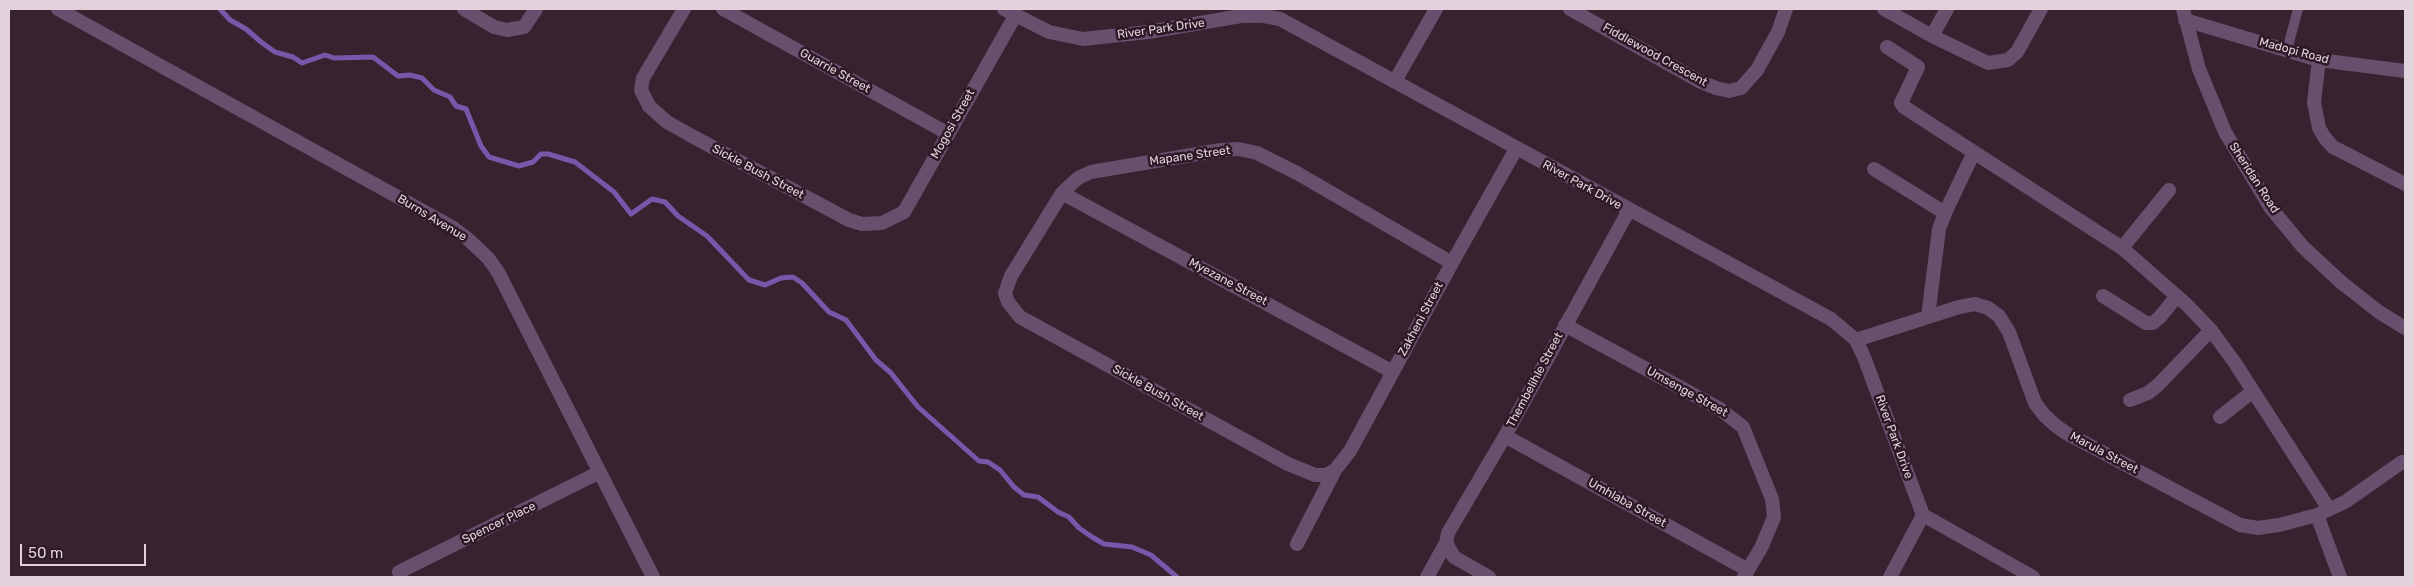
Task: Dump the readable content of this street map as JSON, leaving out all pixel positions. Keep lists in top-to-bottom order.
{
  "streets": {
    "street": [
      "River Park Drive",
      "Madopi Road",
      "Fiddlewood Crescent",
      "Guarrie Street",
      "Mogosi Street",
      "Mapane Street",
      "Sickle Bush Street",
      "Sheridan Road",
      "Burns Avenue",
      "Myezane Street",
      "Zakheni Street",
      "Thembelihle Street",
      "Umsenge Street",
      "Marula Street",
      "Umhlaba Street",
      "Spencer Place"
    ]
  },
  "crossings": [
    ["River Park Drive", "Mogosi Street"],
    ["River Park Drive", "Zakheni Street"],
    ["River Park Drive", "Thembelihle Street"],
    ["River Park Drive", "Marula Street"],
    ["Madopi Road", "Sheridan Road"],
    ["Guarrie Street", "Mogosi Street"],
    ["Mogosi Street", "Sickle Bush Street"],
    ["Mapane Street", "Sickle Bush Street"],
    ["Mapane Street", "Myezane Street"],
    ["Mapane Street", "Zakheni Street"],
    ["Sickle Bush Street", "Zakheni Street"],
    ["Burns Avenue", "Spencer Place"],
    ["Myezane Street", "Zakheni Street"],
    ["Thembelihle Street", "Umsenge Street"],
    ["Thembelihle Street", "Umhlaba Street"],
    ["Umsenge Street", "Umhlaba Street"]
  ],
  "scale_bar": "50 m"
}
